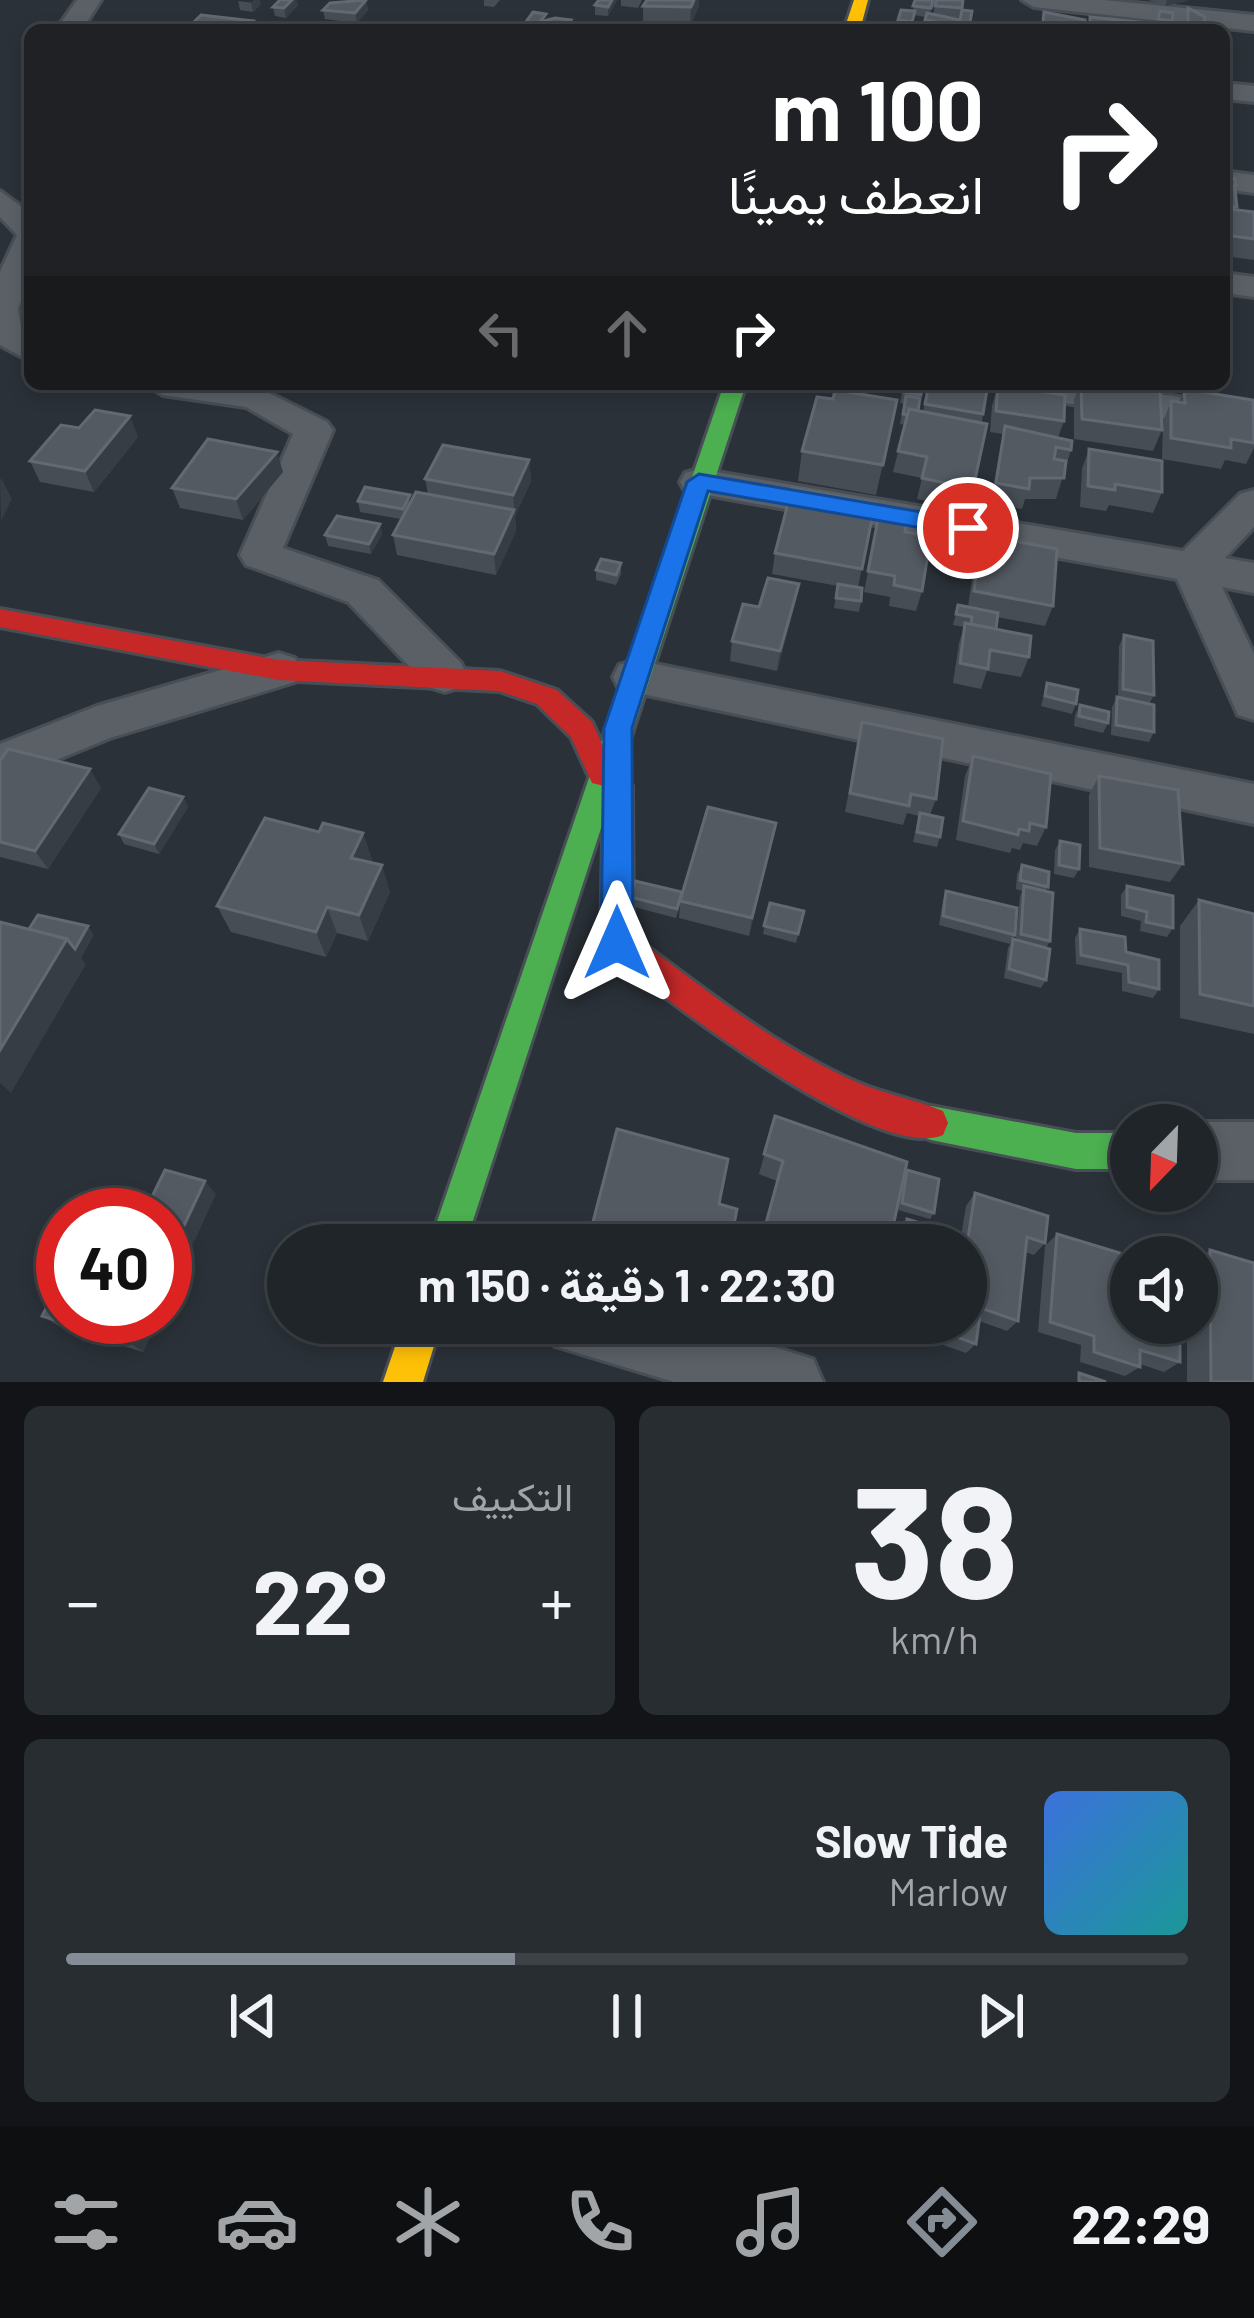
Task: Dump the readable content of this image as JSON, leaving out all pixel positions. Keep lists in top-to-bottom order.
{
  "north": "bottom left",
  "page": {
    "turn": ["100 m", "انعطف يمينًا"],
    "limit": "40",
    "trip": "22:30 · 1 دقيقة · 150 m",
    "tile": [
      ["38", "km/h"],
      "التكييف"
    ],
    "heat": ["−", "22°", "+"],
    "song": ["Slow Tide", "Marlow"],
    "tabs": "22:29"
  }
}
